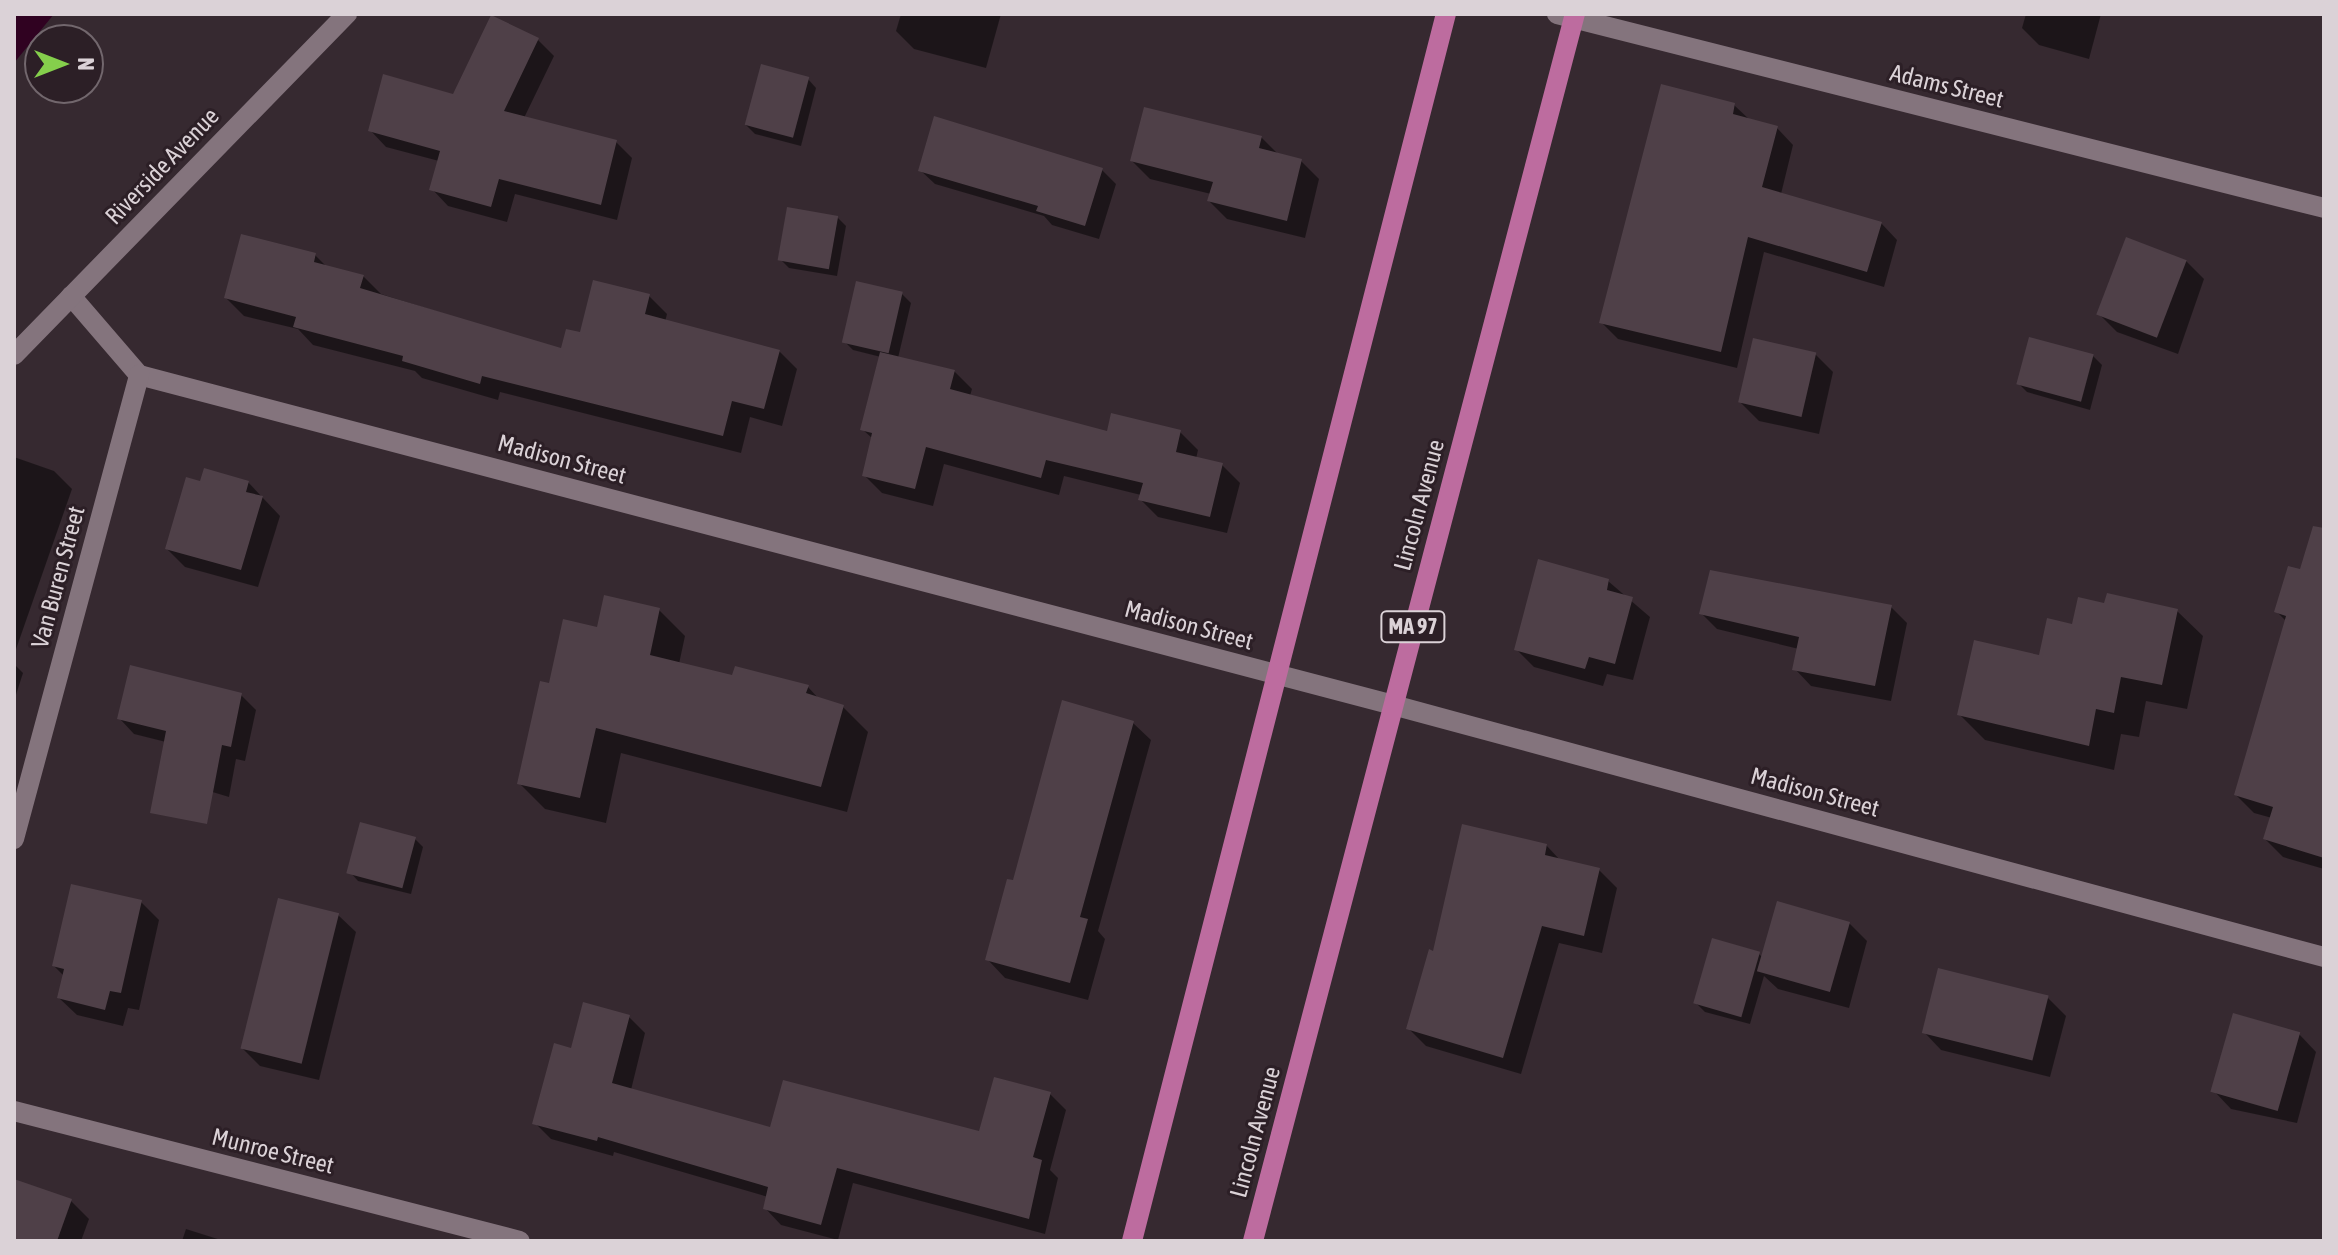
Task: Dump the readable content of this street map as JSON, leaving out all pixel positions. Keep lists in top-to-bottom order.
{
  "streets": {
    "main road": ["Lincoln Avenue", "MA 97"],
    "street": [
      "Adams Street",
      "Riverside Avenue",
      "Madison Street",
      "Van Buren Street",
      "Munroe Street"
    ]
  },
  "crossings": [
    ["Adams Street", "Lincoln Avenue"],
    ["Madison Street", "Lincoln Avenue"],
    ["Madison Street", "Van Buren Street"]
  ],
  "north": "right"
}
